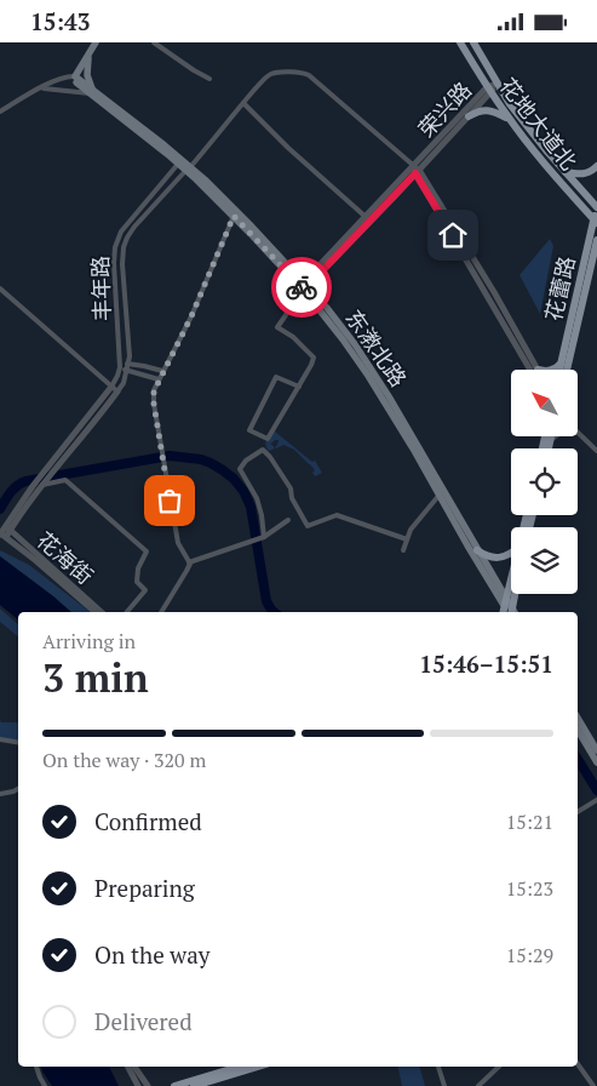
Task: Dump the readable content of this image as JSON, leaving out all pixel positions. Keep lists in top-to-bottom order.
{
  "streets": {
    "main road": ["花地大道北", "花蕾路", "东漖北路"],
    "street": ["荣兴路", "丰年路", "花海街"]
  },
  "crossings": [
    ["荣兴路", "花地大道北"],
    ["荣兴路", "丰年路"],
    ["荣兴路", "东漖北路"],
    ["花地大道北", "花蕾路"],
    ["丰年路", "东漖北路"]
  ],
  "north": "top left",
  "page": {
    "status": "15:43",
    "heading": ["3 min", "Arriving in", "15:46–15:51"],
    "bar": "On the way · 320 m",
    "list": [
      ["Confirmed", "15:21"],
      ["Preparing", "15:23"],
      ["On the way", "15:29"],
      "Delivered"
    ]
  }
}
